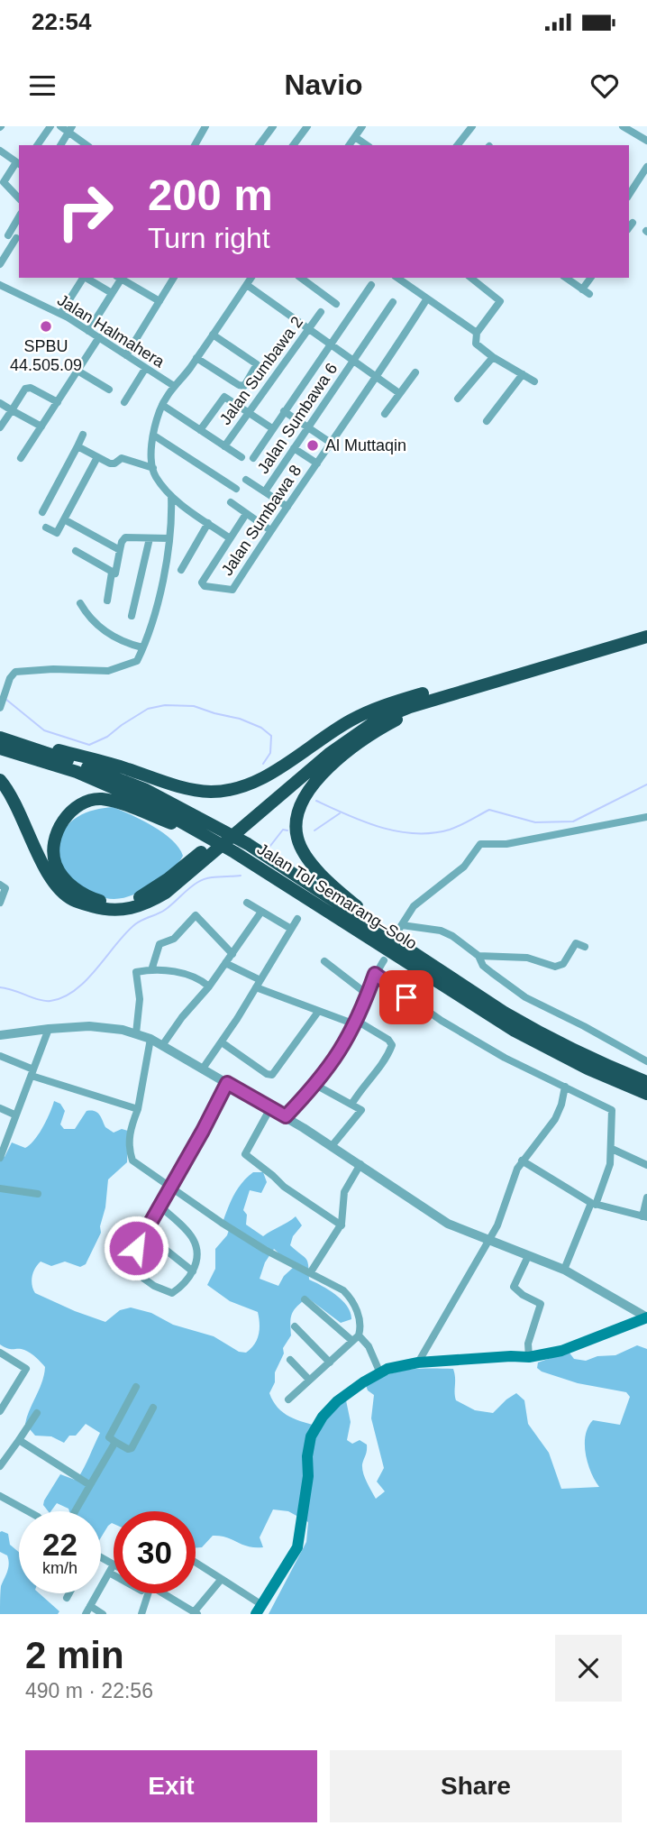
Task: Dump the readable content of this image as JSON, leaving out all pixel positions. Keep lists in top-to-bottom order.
{
  "streets": {
    "highway": ["Jalan Tol Semarang–Solo"],
    "street": [
      "Jalan Halmahera",
      "Jalan Sumbawa 2",
      "Jalan Sumbawa 6",
      "Jalan Sumbawa 8"
    ]
  },
  "places": ["SPBU 44.505.09", "Al Muttaqin"],
  "page": {
    "status": "22:54",
    "header": "Navio",
    "turn": ["200 m", "Turn right"],
    "speed": "22 km/h",
    "limit": "30",
    "heading": ["2 min", "490 m · 22:56"],
    "buttons": ["Exit", "Share"]
  }
}
